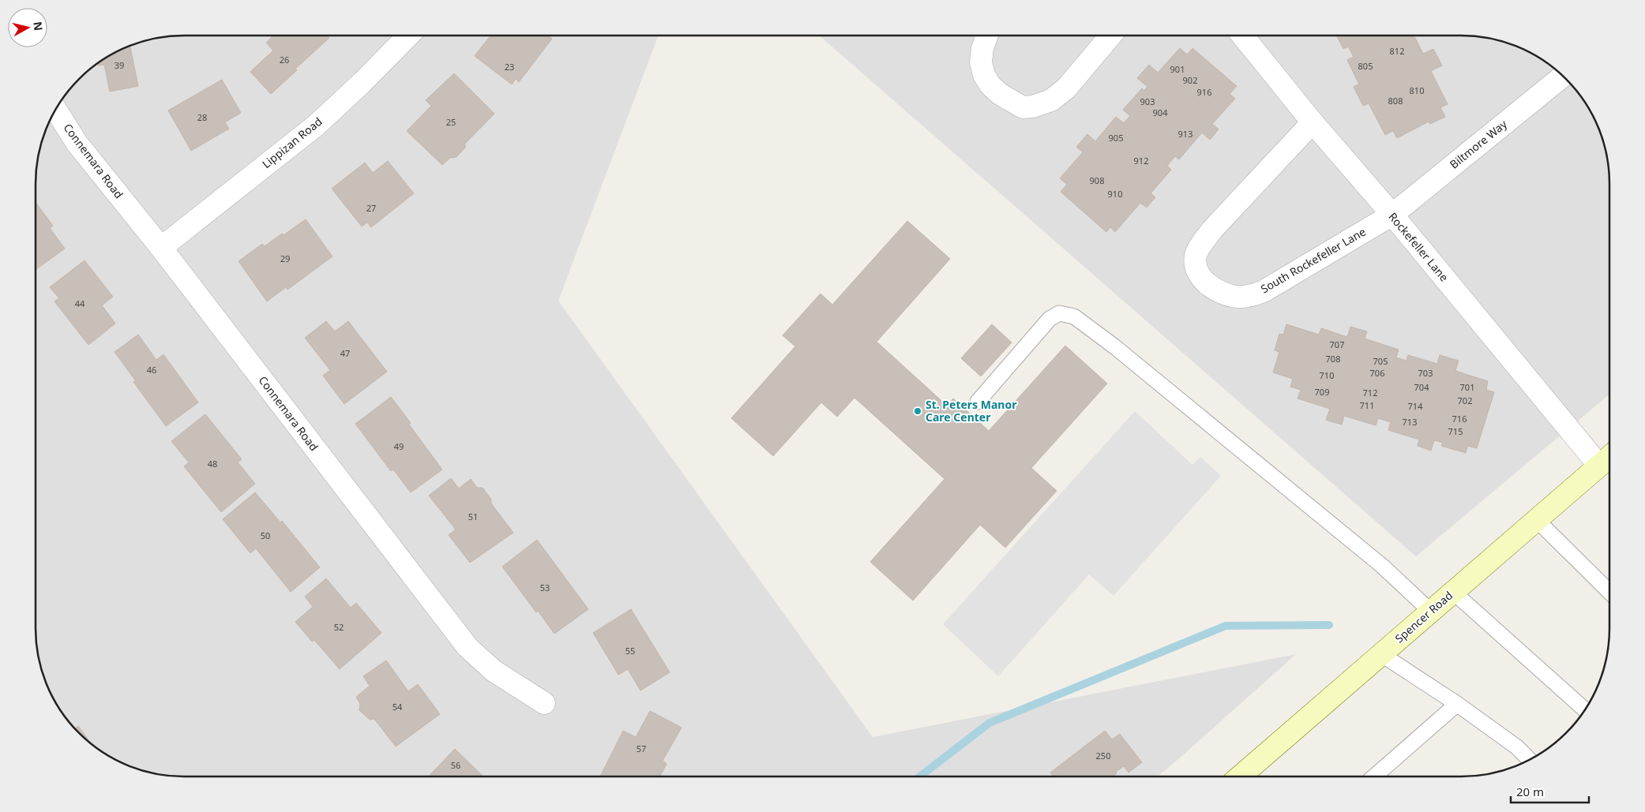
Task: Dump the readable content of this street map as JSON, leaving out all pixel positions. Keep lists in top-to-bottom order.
{
  "streets": {
    "main road": ["Spencer Road"],
    "street": [
      "Lippizan Road",
      "Biltmore Way",
      "Connemara Road",
      "Rockefeller Lane",
      "South Rockefeller Lane"
    ]
  },
  "crossings": [
    ["Lippizan Road", "Connemara Road"],
    ["Biltmore Way", "Rockefeller Lane"],
    ["Biltmore Way", "South Rockefeller Lane"],
    ["Rockefeller Lane", "South Rockefeller Lane"],
    ["Rockefeller Lane", "Spencer Road"]
  ],
  "places": ["St. Peters Manor Care Center"],
  "house_numbers": [
    "812",
    "26",
    "39",
    "805",
    "23",
    "901",
    "902",
    "810",
    "916",
    "808",
    "903",
    "904",
    "28",
    "25",
    "913",
    "905",
    "912",
    "908",
    "910",
    "27",
    "29",
    "44",
    "707",
    "47",
    "708",
    "705",
    "46",
    "706",
    "703",
    "710",
    "704",
    "701",
    "709",
    "712",
    "702",
    "711",
    "714",
    "716",
    "713",
    "715",
    "49",
    "48",
    "51",
    "50",
    "53",
    "52",
    "55",
    "54",
    "57",
    "250",
    "56"
  ],
  "scale_bar": "20 m",
  "north": "right"
}
